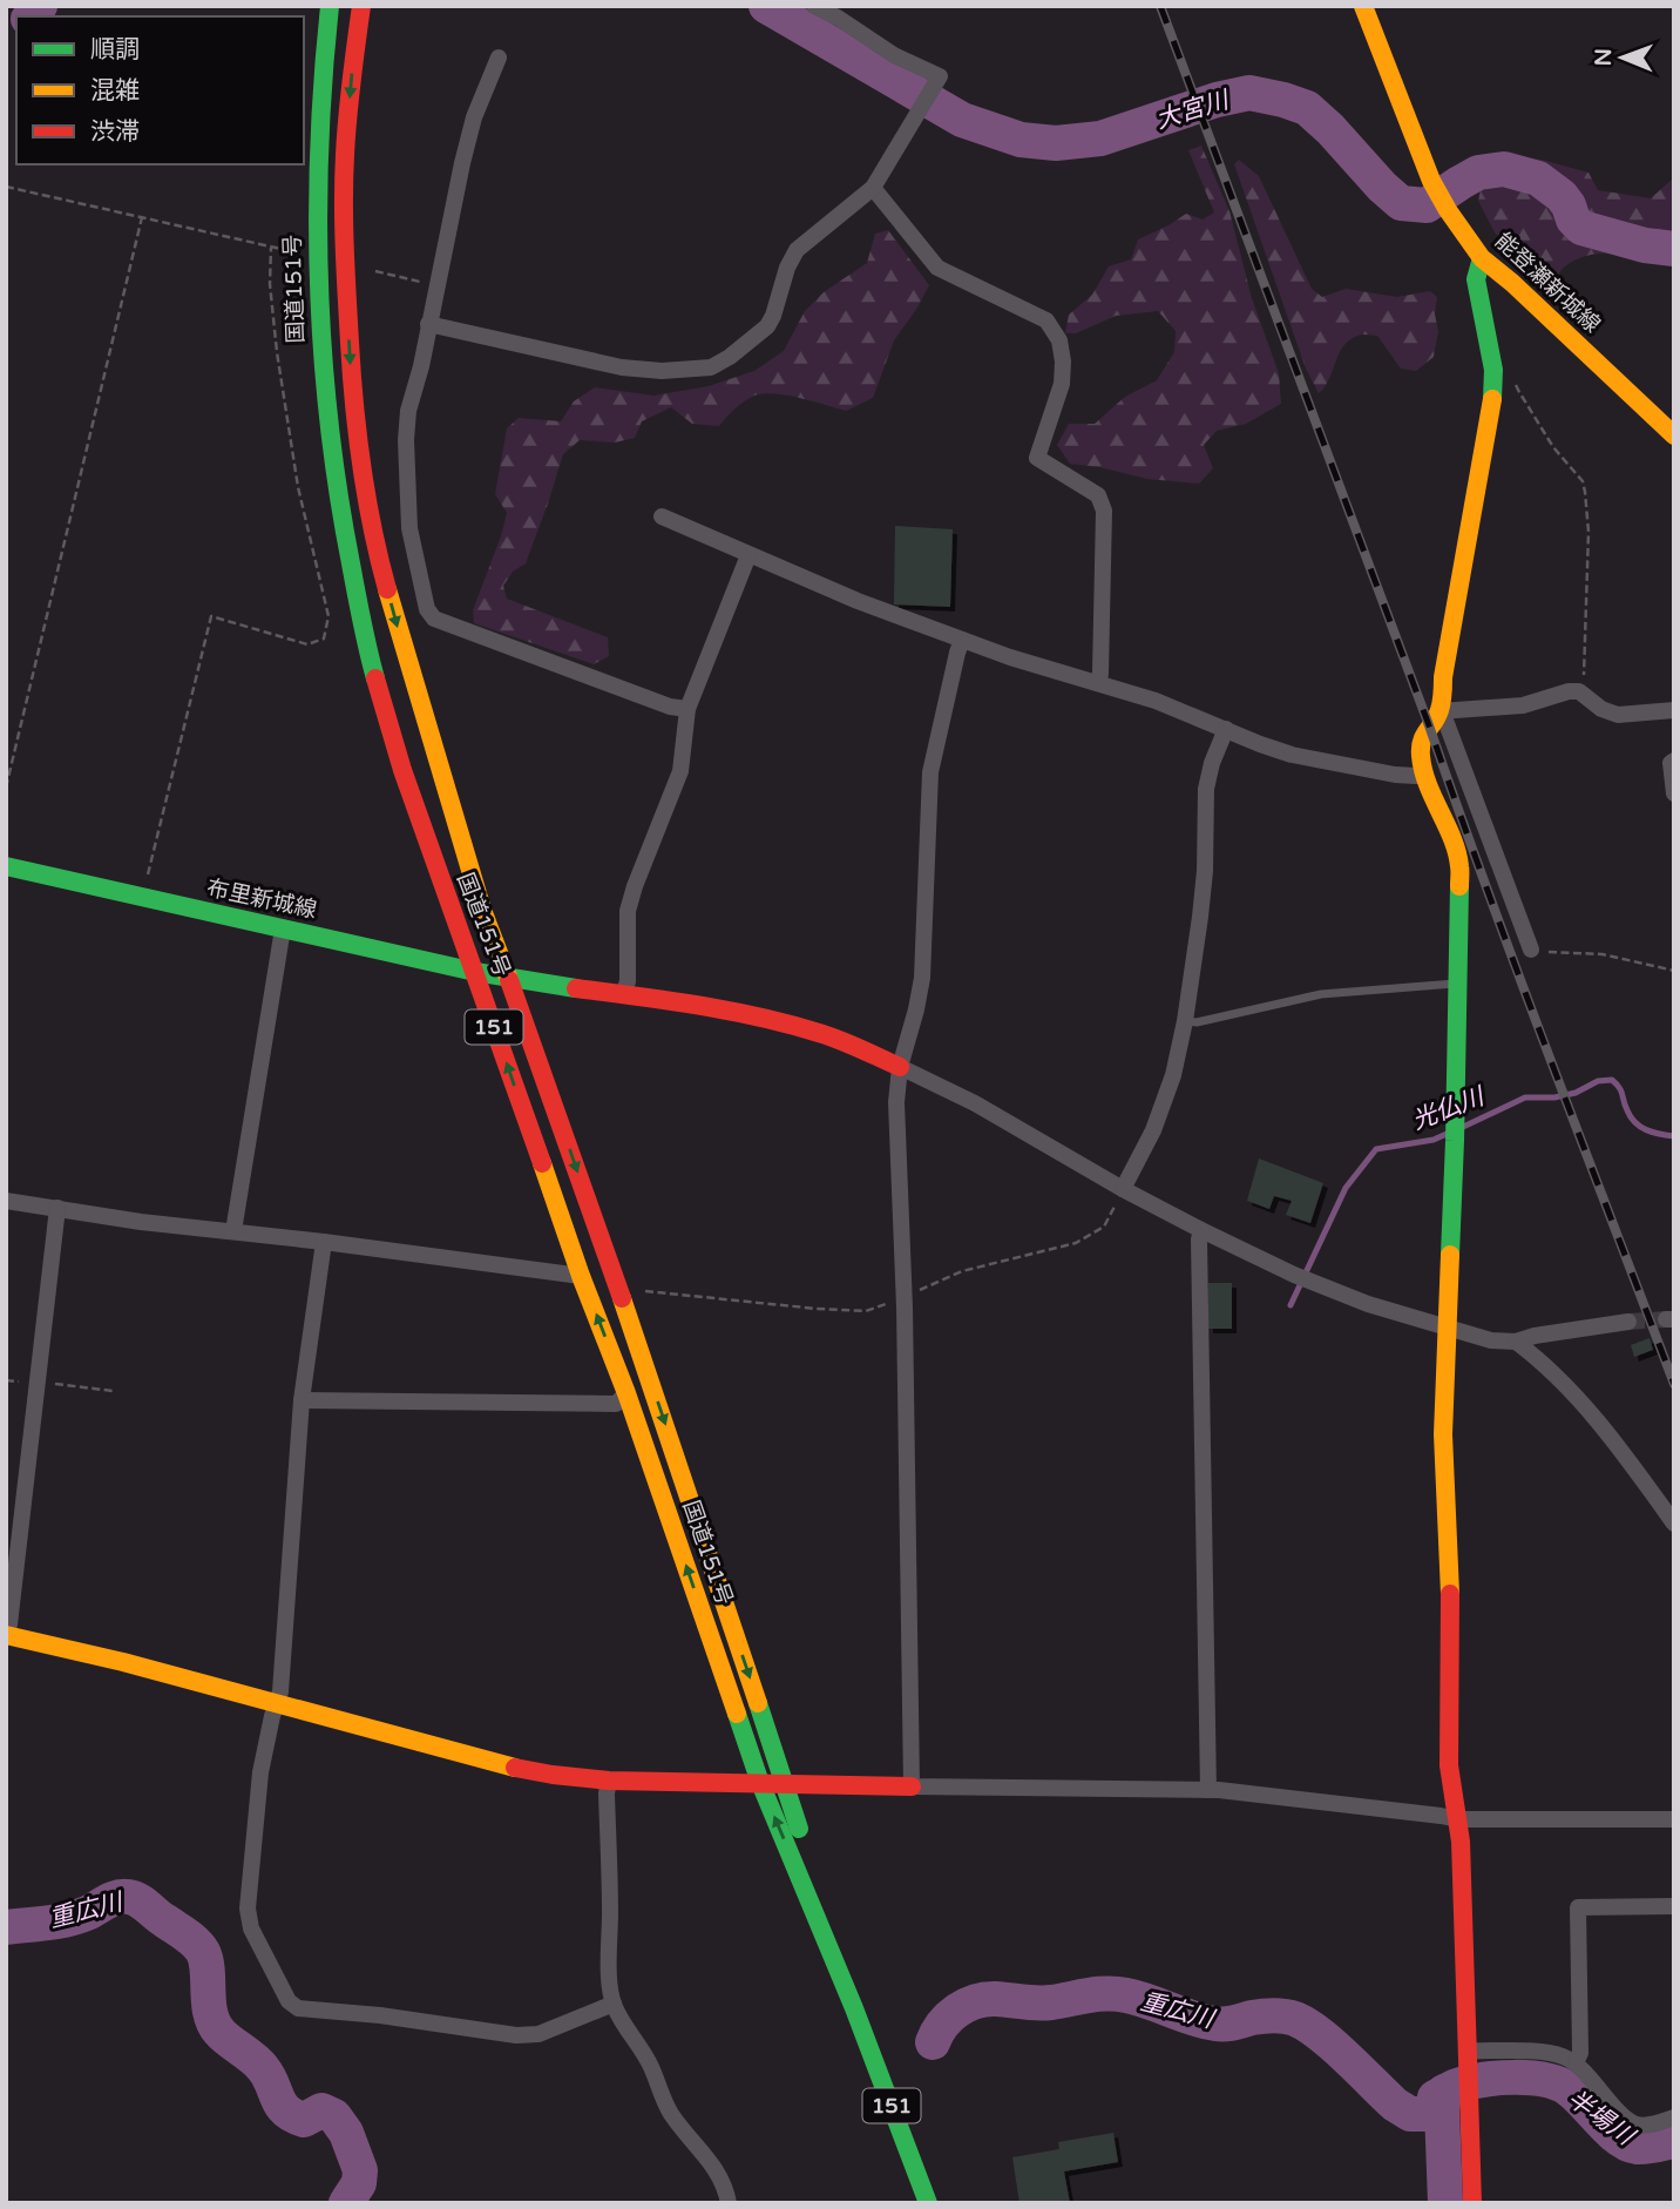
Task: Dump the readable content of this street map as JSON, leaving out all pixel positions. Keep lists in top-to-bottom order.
{
  "streets": {
    "main road": [
      "能登瀬新城線",
      "国道151号",
      "布里新城線",
      "151"
    ]
  },
  "crossings": [
    ["国道151号", "布里新城線"]
  ],
  "water": [
    "大宮川",
    "光仏川",
    "重広川",
    "半場川"
  ],
  "legend": ["順調", "混雑", "渋滞"],
  "north": "left"
}
